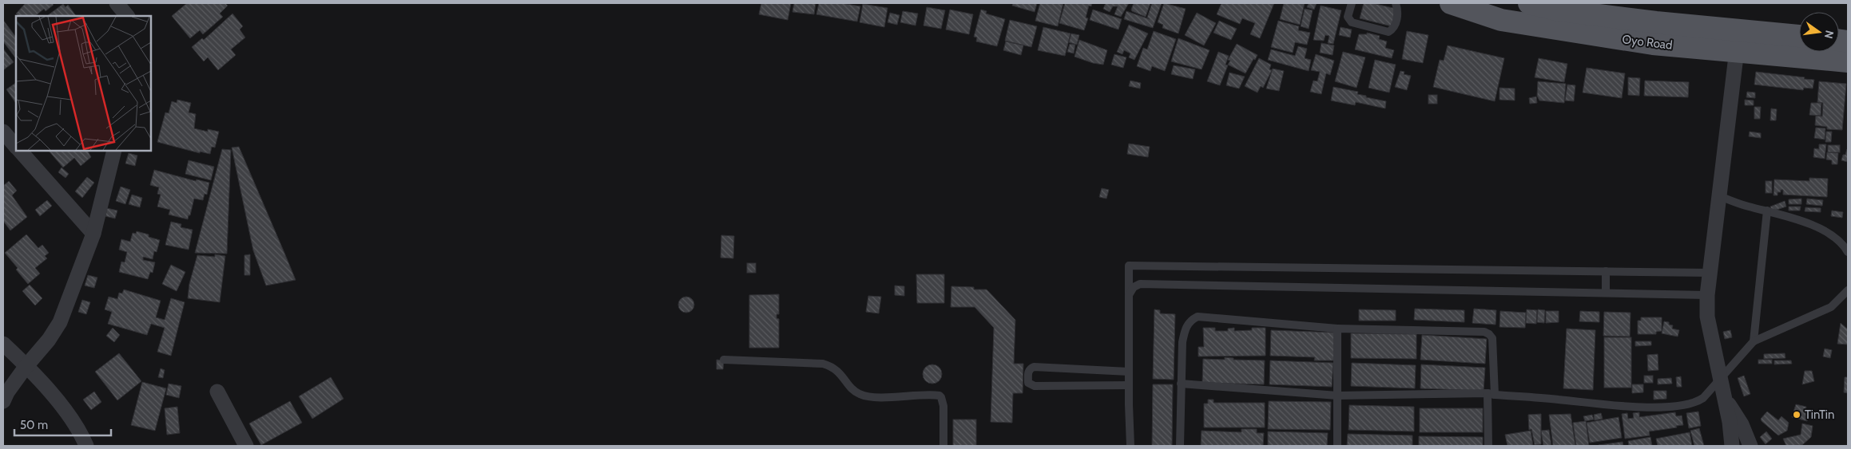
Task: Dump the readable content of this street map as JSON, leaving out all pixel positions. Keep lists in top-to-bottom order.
{
  "streets": {
    "main road": ["Oyo Road"]
  },
  "places": ["TinTin"],
  "scale_bar": "50 m",
  "north": "right"
}
